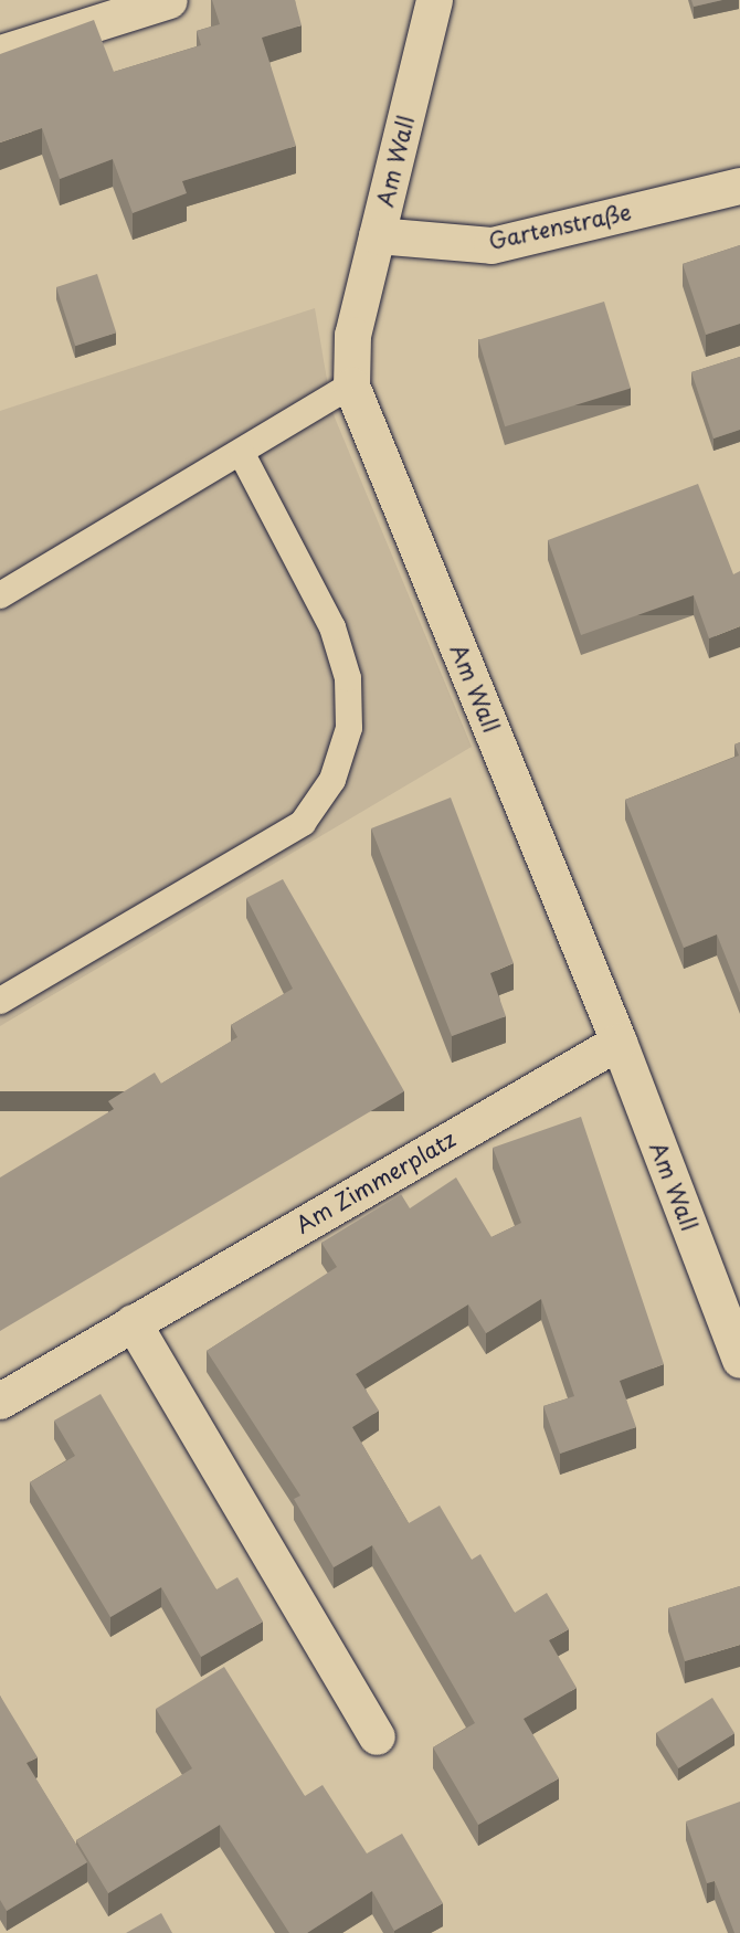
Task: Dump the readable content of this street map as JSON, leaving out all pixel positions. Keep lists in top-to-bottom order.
{
  "streets": {
    "street": ["Am Wall", "Gartenstraße", "Am Zimmerplatz"]
  },
  "crossings": [
    ["Am Wall", "Gartenstraße"],
    ["Am Wall", "Am Zimmerplatz"]
  ]
}
